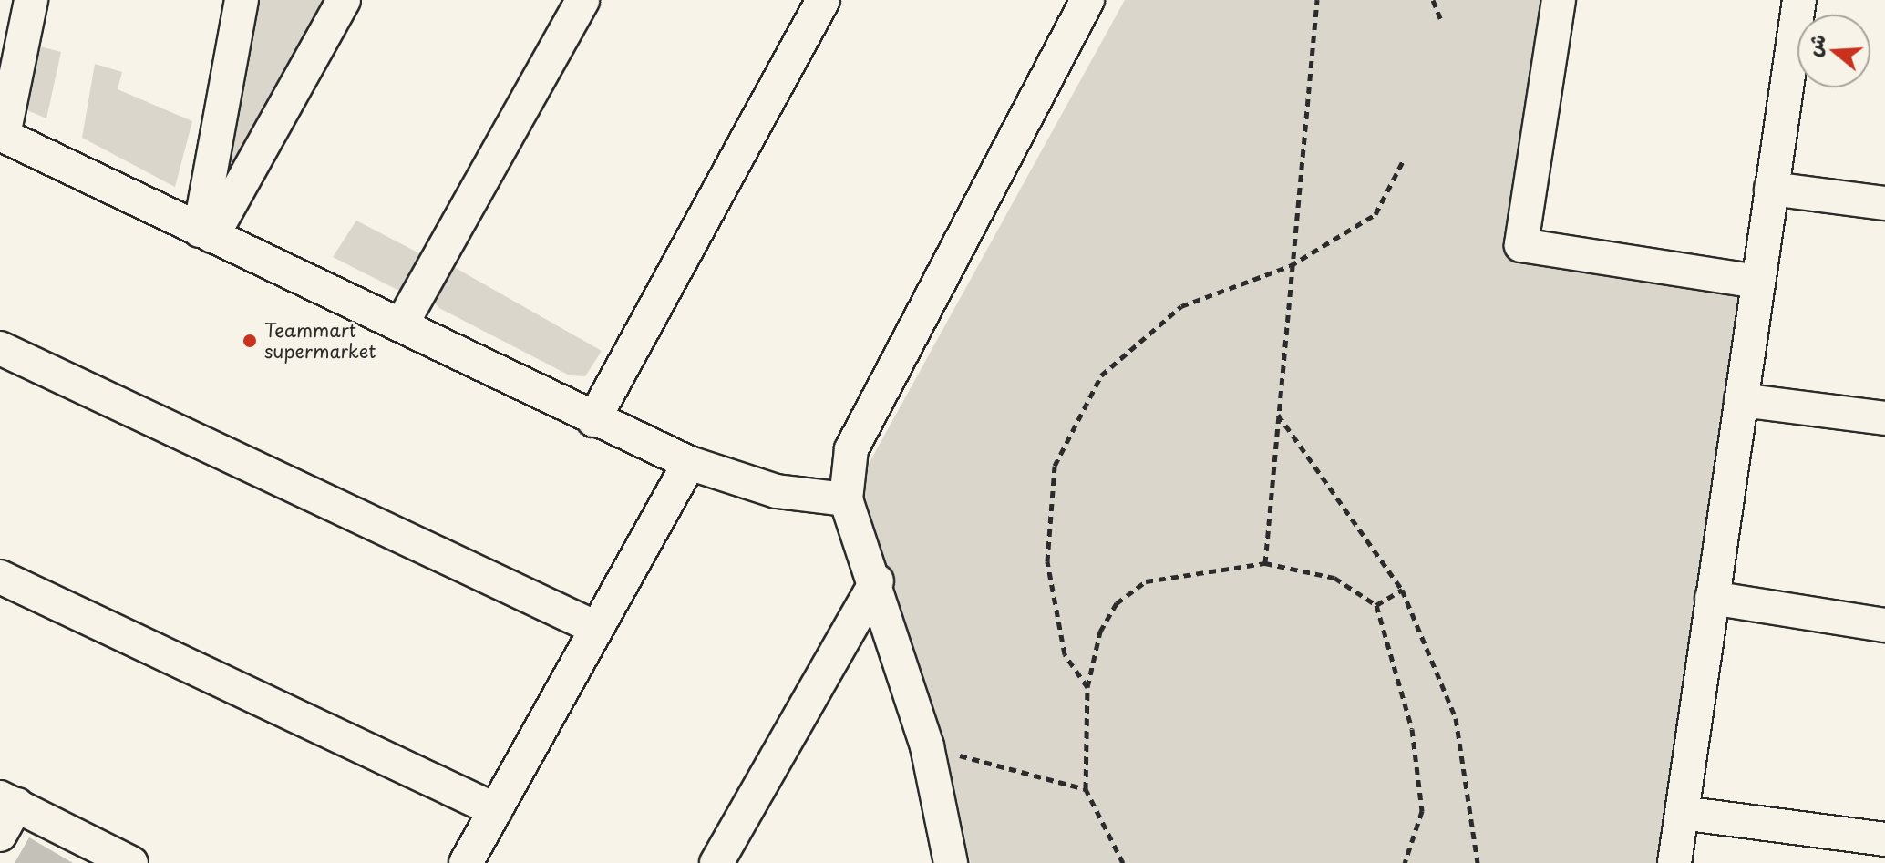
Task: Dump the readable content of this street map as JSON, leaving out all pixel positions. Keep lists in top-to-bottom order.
{
  "places": ["Teammart supermarket"],
  "north": "left"
}
